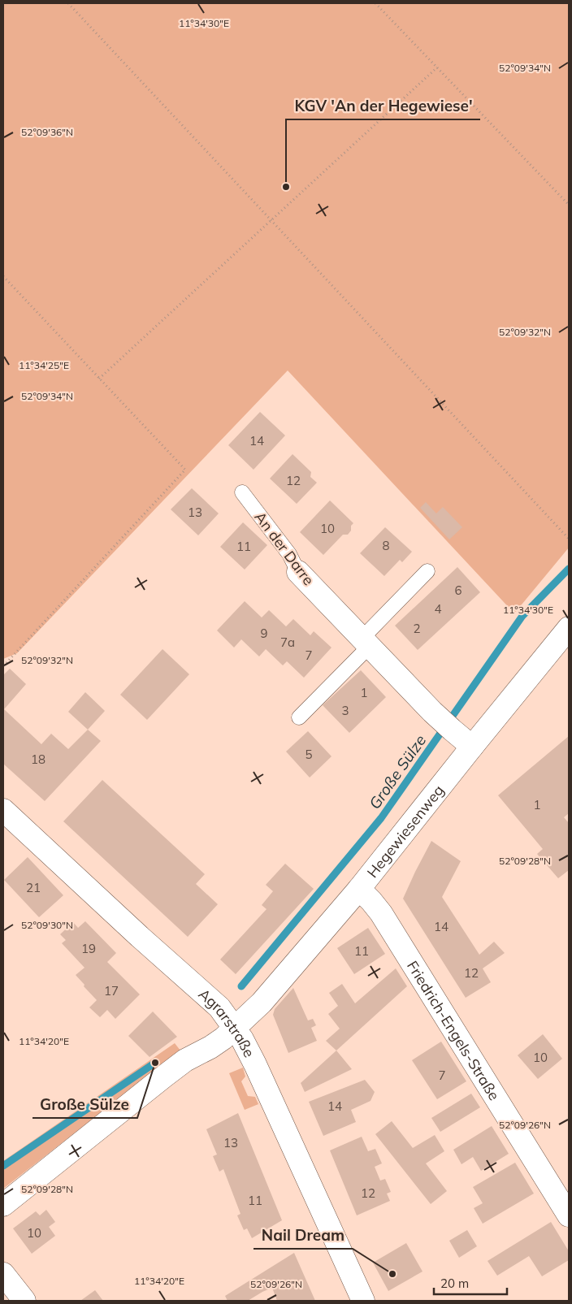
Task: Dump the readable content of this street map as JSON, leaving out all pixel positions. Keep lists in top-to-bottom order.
{
  "streets": {
    "street": [
      "An der Darre",
      "Hegewiesenweg",
      "Agrarstraße",
      "Friedrich-Engels-Straße"
    ]
  },
  "crossings": [
    ["An der Darre", "Hegewiesenweg"],
    ["Hegewiesenweg", "Agrarstraße"],
    ["Hegewiesenweg", "Friedrich-Engels-Straße"]
  ],
  "water": ["Große Sülze"],
  "places": ["KGV 'An der Hegewiese'", "Große Sülze", "Nail Dream"],
  "house_numbers": [
    "14",
    "12",
    "13",
    "10",
    "8",
    "11",
    "6",
    "4",
    "2",
    "9",
    "7a",
    "7",
    "1",
    "3",
    "5",
    "18",
    "1",
    "21",
    "14",
    "19",
    "11",
    "12",
    "17",
    "10",
    "7",
    "14",
    "13",
    "12",
    "11",
    "10"
  ],
  "scale_bar": "20 m",
  "coordinates": [
    "11°34'30\"E",
    "52°09'34\"N",
    "52°09'36\"N",
    "52°09'32\"N",
    "11°34'25\"E",
    "52°09'28\"N",
    "52°09'30\"N",
    "11°34'20\"E",
    "52°09'26\"N"
  ]
}
